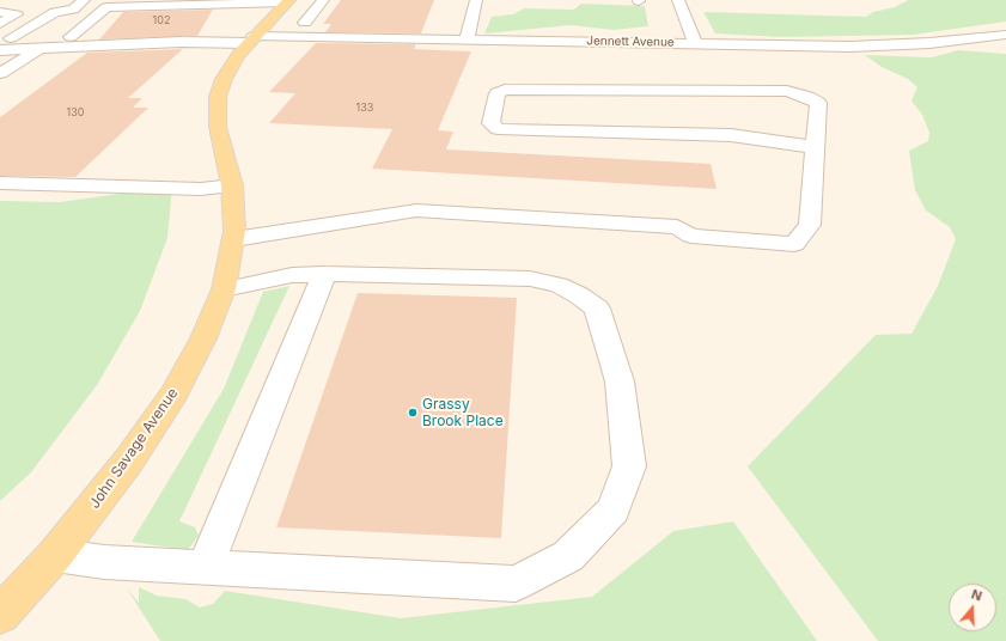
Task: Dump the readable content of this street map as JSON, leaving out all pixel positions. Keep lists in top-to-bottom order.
{
  "streets": {
    "main road": ["John Savage Avenue"],
    "street": ["Jennett Avenue"]
  },
  "crossings": [
    ["Jennett Avenue", "John Savage Avenue"]
  ],
  "places": ["Grassy Brook Place"],
  "house_numbers": ["102", "133", "130"],
  "north": "top"
}
